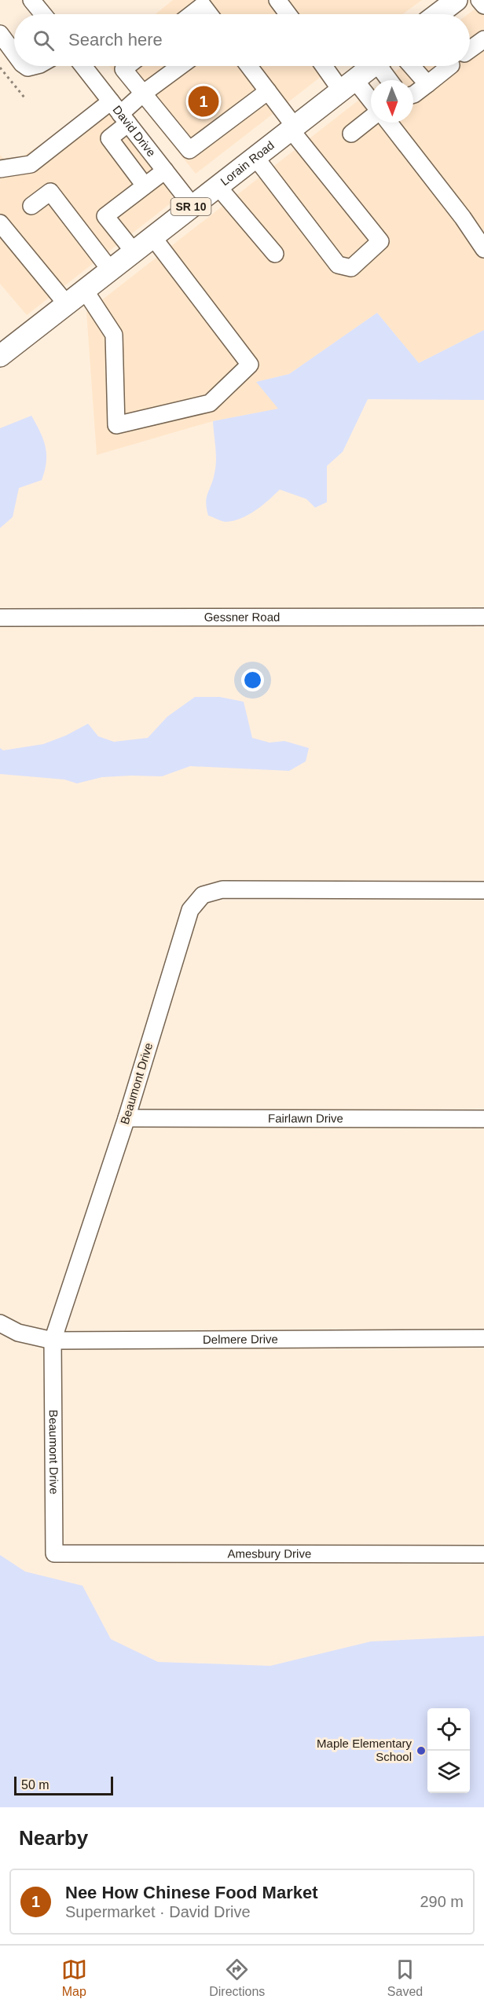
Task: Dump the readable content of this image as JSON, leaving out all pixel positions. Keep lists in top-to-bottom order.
{
  "streets": {
    "main road": ["Lorain Road", "SR 10"],
    "street": [
      "David Drive",
      "Gessner Road",
      "Beaumont Drive",
      "Fairlawn Drive",
      "Delmere Drive",
      "Amesbury Drive"
    ]
  },
  "crossings": [
    ["David Drive", "Lorain Road"],
    ["Beaumont Drive", "Fairlawn Drive"],
    ["Beaumont Drive", "Delmere Drive"],
    ["Beaumont Drive", "Amesbury Drive"]
  ],
  "places": ["Maple Elementary School"],
  "scale_bar": "50 m",
  "north": "bottom",
  "page": {
    "search": "Search here",
    "pins": "1",
    "scale": "50 m",
    "heading": "Nearby",
    "list": [
      {
        "mark": "1",
        "name": "Nee How Chinese Food Market",
        "note": "Supermarket · David Drive",
        "value": "290 m"
      }
    ],
    "nav": ["Map", "Directions", "Saved"]
  }
}
